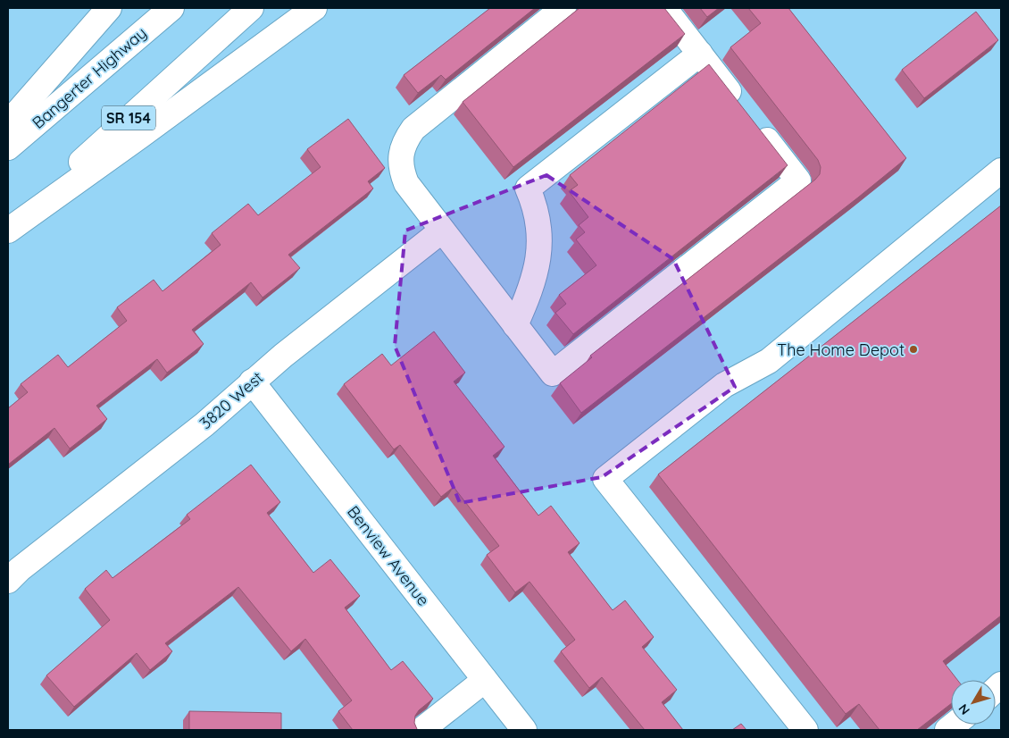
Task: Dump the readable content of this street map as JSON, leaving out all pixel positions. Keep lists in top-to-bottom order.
{
  "streets": {
    "main road": [
      "Bangerter Highway",
      "SR 154",
      "3820 West",
      "Benview Avenue"
    ]
  },
  "crossings": [
    ["3820 West", "Benview Avenue"]
  ],
  "places": ["The Home Depot"],
  "north": "bottom left"
}
